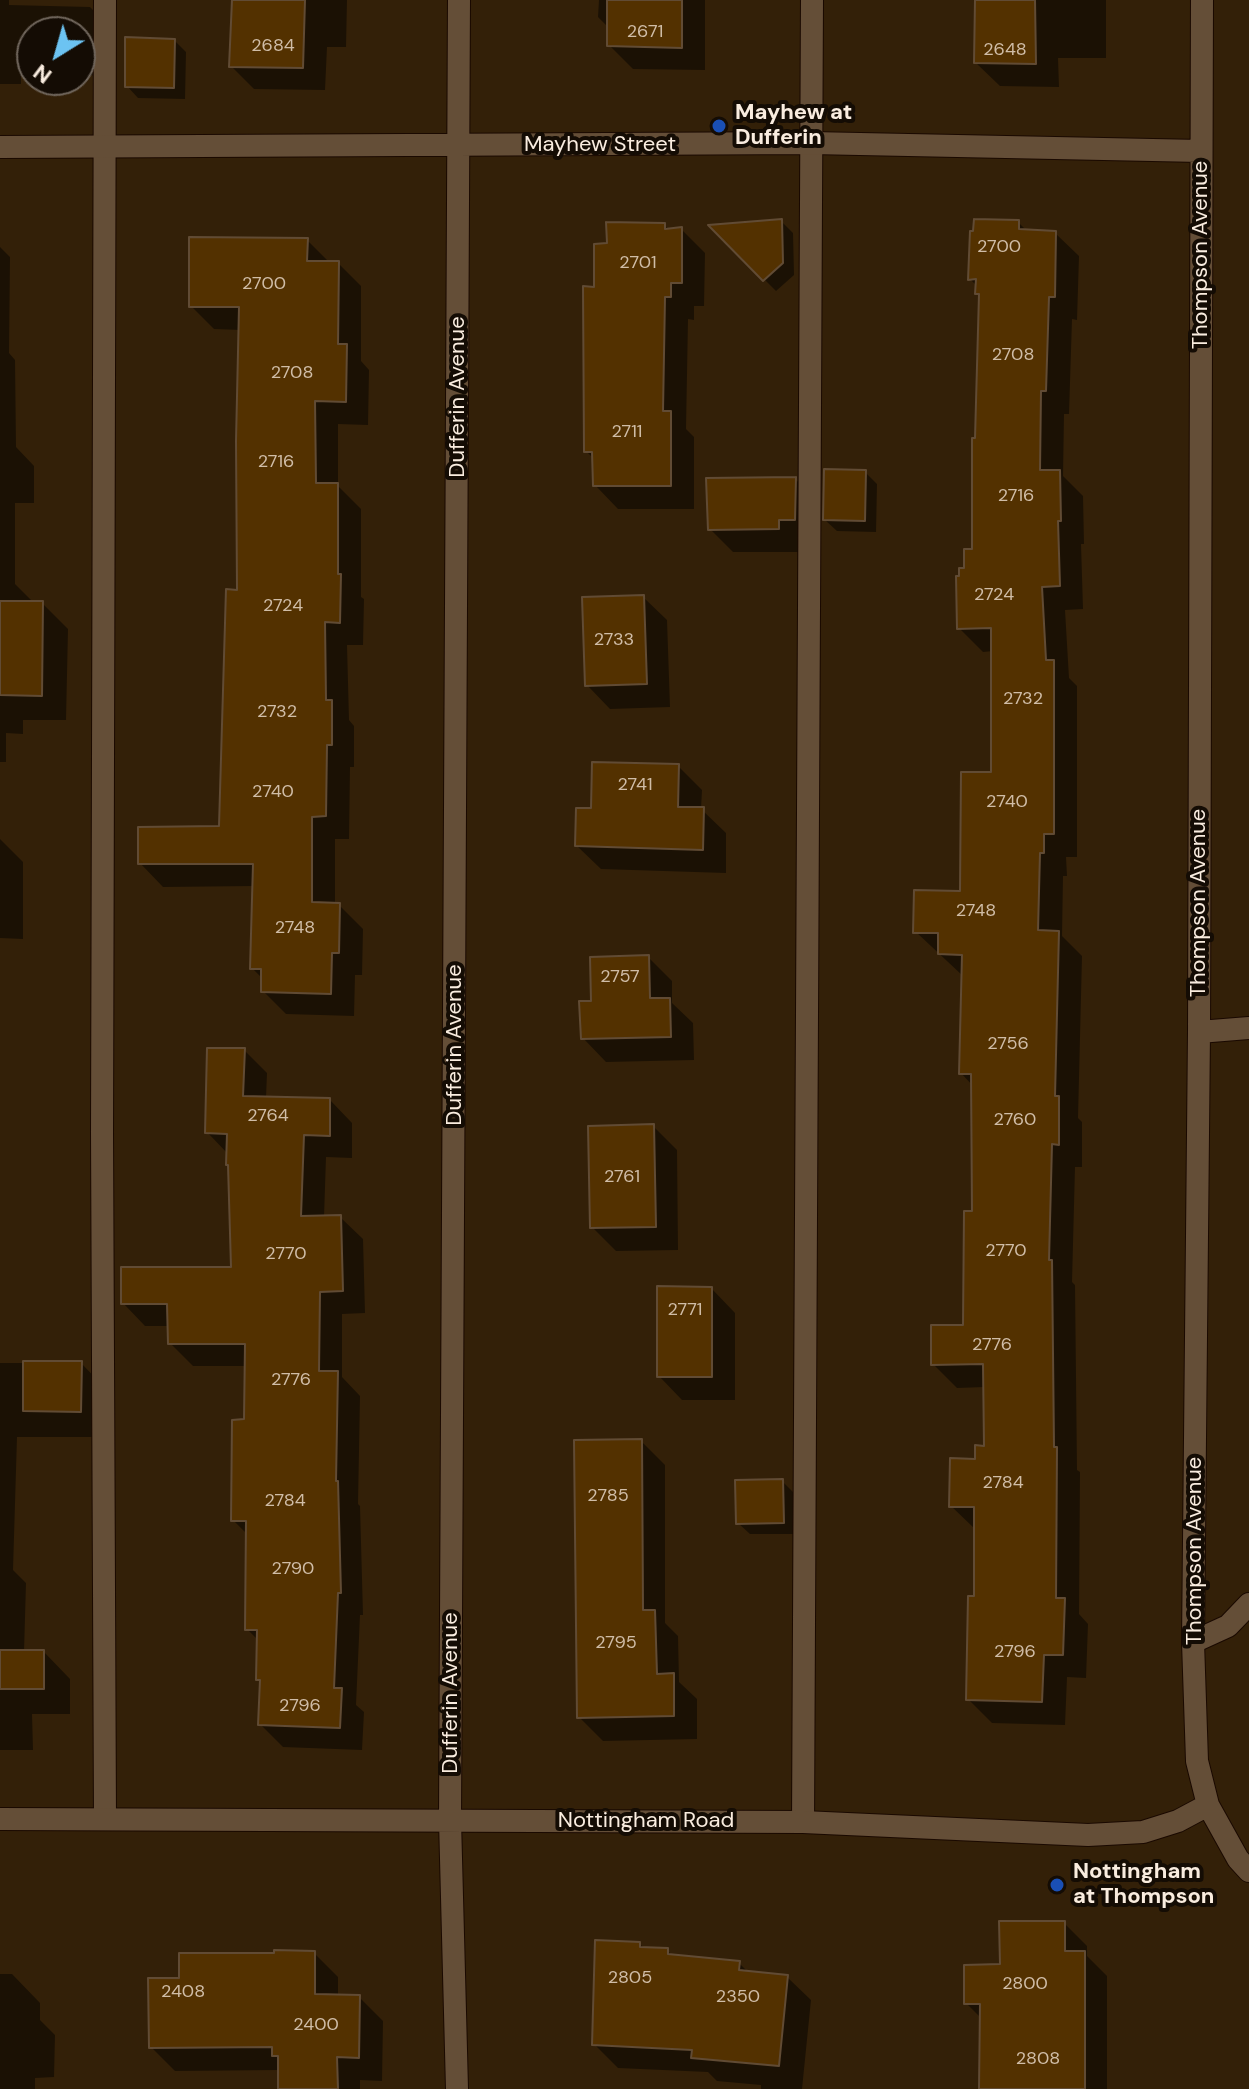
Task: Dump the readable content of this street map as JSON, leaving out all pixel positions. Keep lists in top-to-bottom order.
{
  "streets": {
    "street": [
      "Mayhew Street",
      "Thompson Avenue",
      "Dufferin Avenue",
      "Nottingham Road"
    ]
  },
  "crossings": [
    ["Mayhew Street", "Thompson Avenue"],
    ["Mayhew Street", "Dufferin Avenue"],
    ["Thompson Avenue", "Nottingham Road"],
    ["Dufferin Avenue", "Nottingham Road"]
  ],
  "places": ["Mayhew at Dufferin", "Nottingham at Thompson"],
  "house_numbers": [
    "2671",
    "2684",
    "2648",
    "2700",
    "2701",
    "2700",
    "2708",
    "2708",
    "2711",
    "2716",
    "2716",
    "2724",
    "2724",
    "2733",
    "2732",
    "2732",
    "2741",
    "2740",
    "2740",
    "2748",
    "2748",
    "2757",
    "2756",
    "2764",
    "2760",
    "2761",
    "2770",
    "2770",
    "2771",
    "2776",
    "2776",
    "2784",
    "2785",
    "2784",
    "2790",
    "2795",
    "2796",
    "2796",
    "2805",
    "2800",
    "2408",
    "2350",
    "2400",
    "2808"
  ],
  "north": "bottom left"
}
